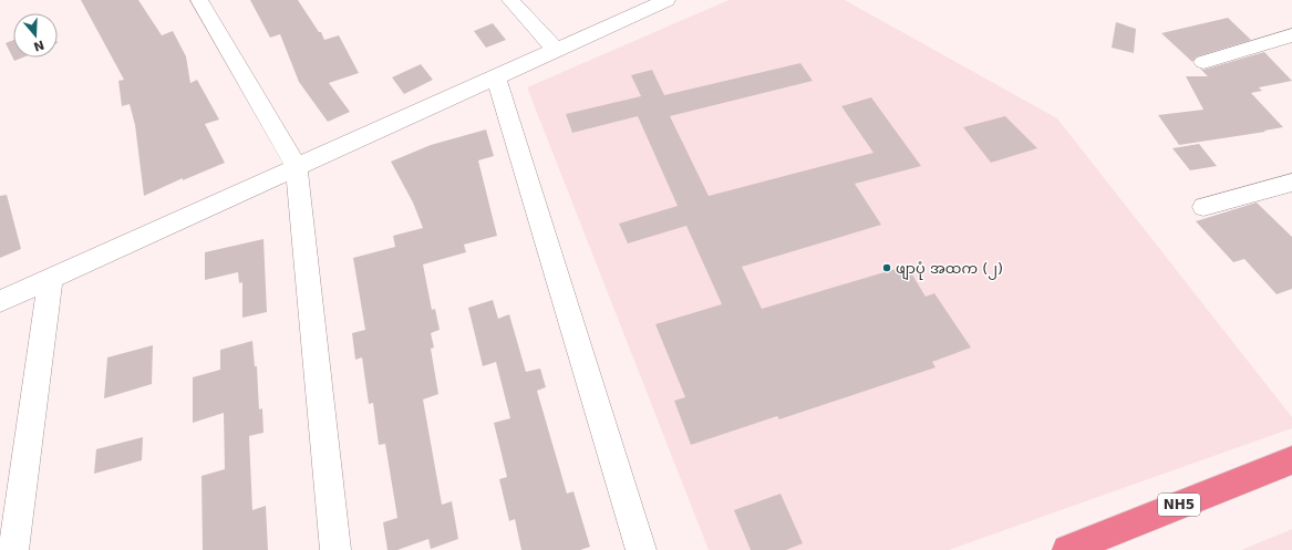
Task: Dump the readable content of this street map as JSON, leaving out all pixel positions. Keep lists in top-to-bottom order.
{
  "streets": {
    "highway": ["NH5"]
  },
  "places": ["ဖျာပုံ အထက (၂)"],
  "north": "bottom"
}
